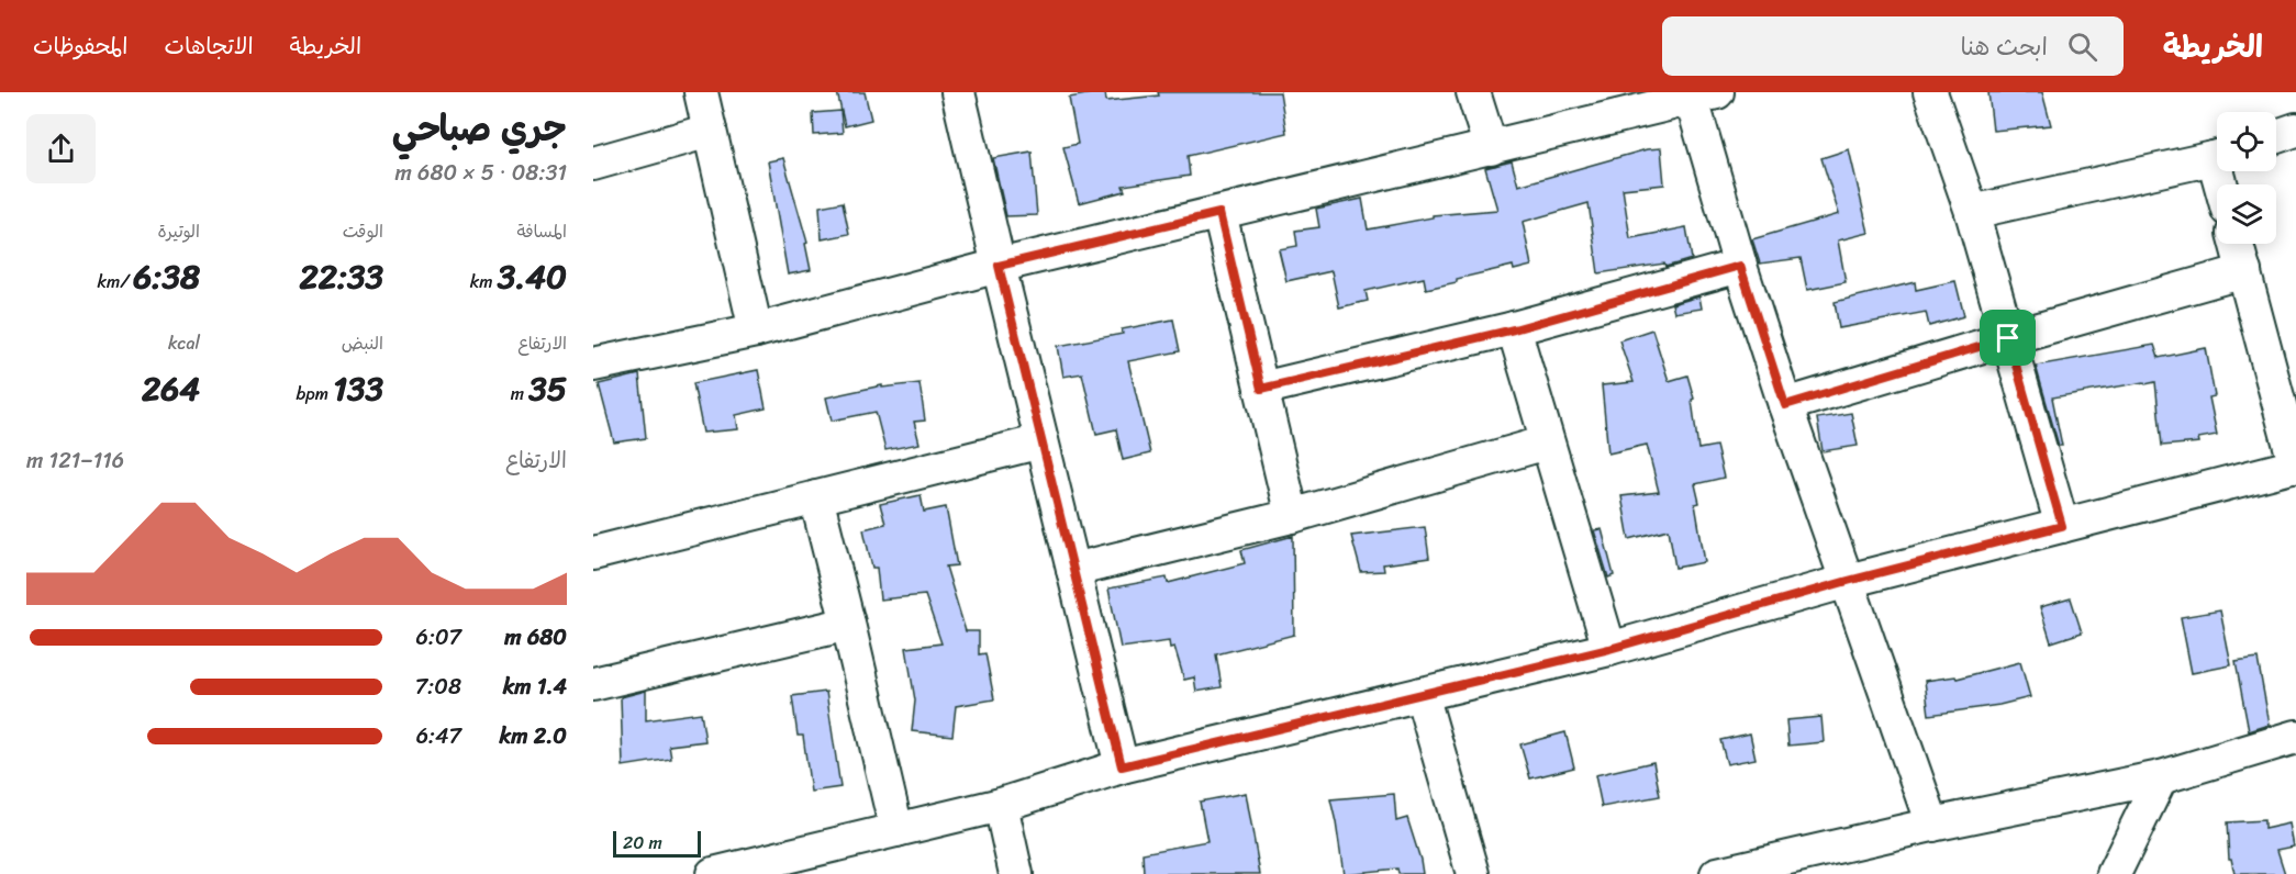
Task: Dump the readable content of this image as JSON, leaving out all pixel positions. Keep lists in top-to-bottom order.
{
  "scale_bar": "20 m",
  "page": {
    "header": "الخريطة",
    "search": "ابحث هنا",
    "nav": ["الخريطة", "الاتجاهات", "المحفوظات"],
    "heading": ["جري صباحي", "08:31 · 5 × 680 m"],
    "stats": [
      ["المسافة", "3.40 km"],
      ["الوقت", "22:33"],
      ["الوتيرة", "6:38 /km"],
      ["الارتفاع", "35 m"],
      ["النبض", "133 bpm"],
      ["kcal", "264"]
    ],
    "chart": ["الارتفاع", "116–121 m"],
    "list": [
      {
        "name": "680 m",
        "note": "6:07"
      },
      {
        "name": "1.4 km",
        "note": "7:08"
      },
      {
        "name": "2.0 km",
        "note": "6:47"
      }
    ],
    "scale": "20 m"
  }
}
